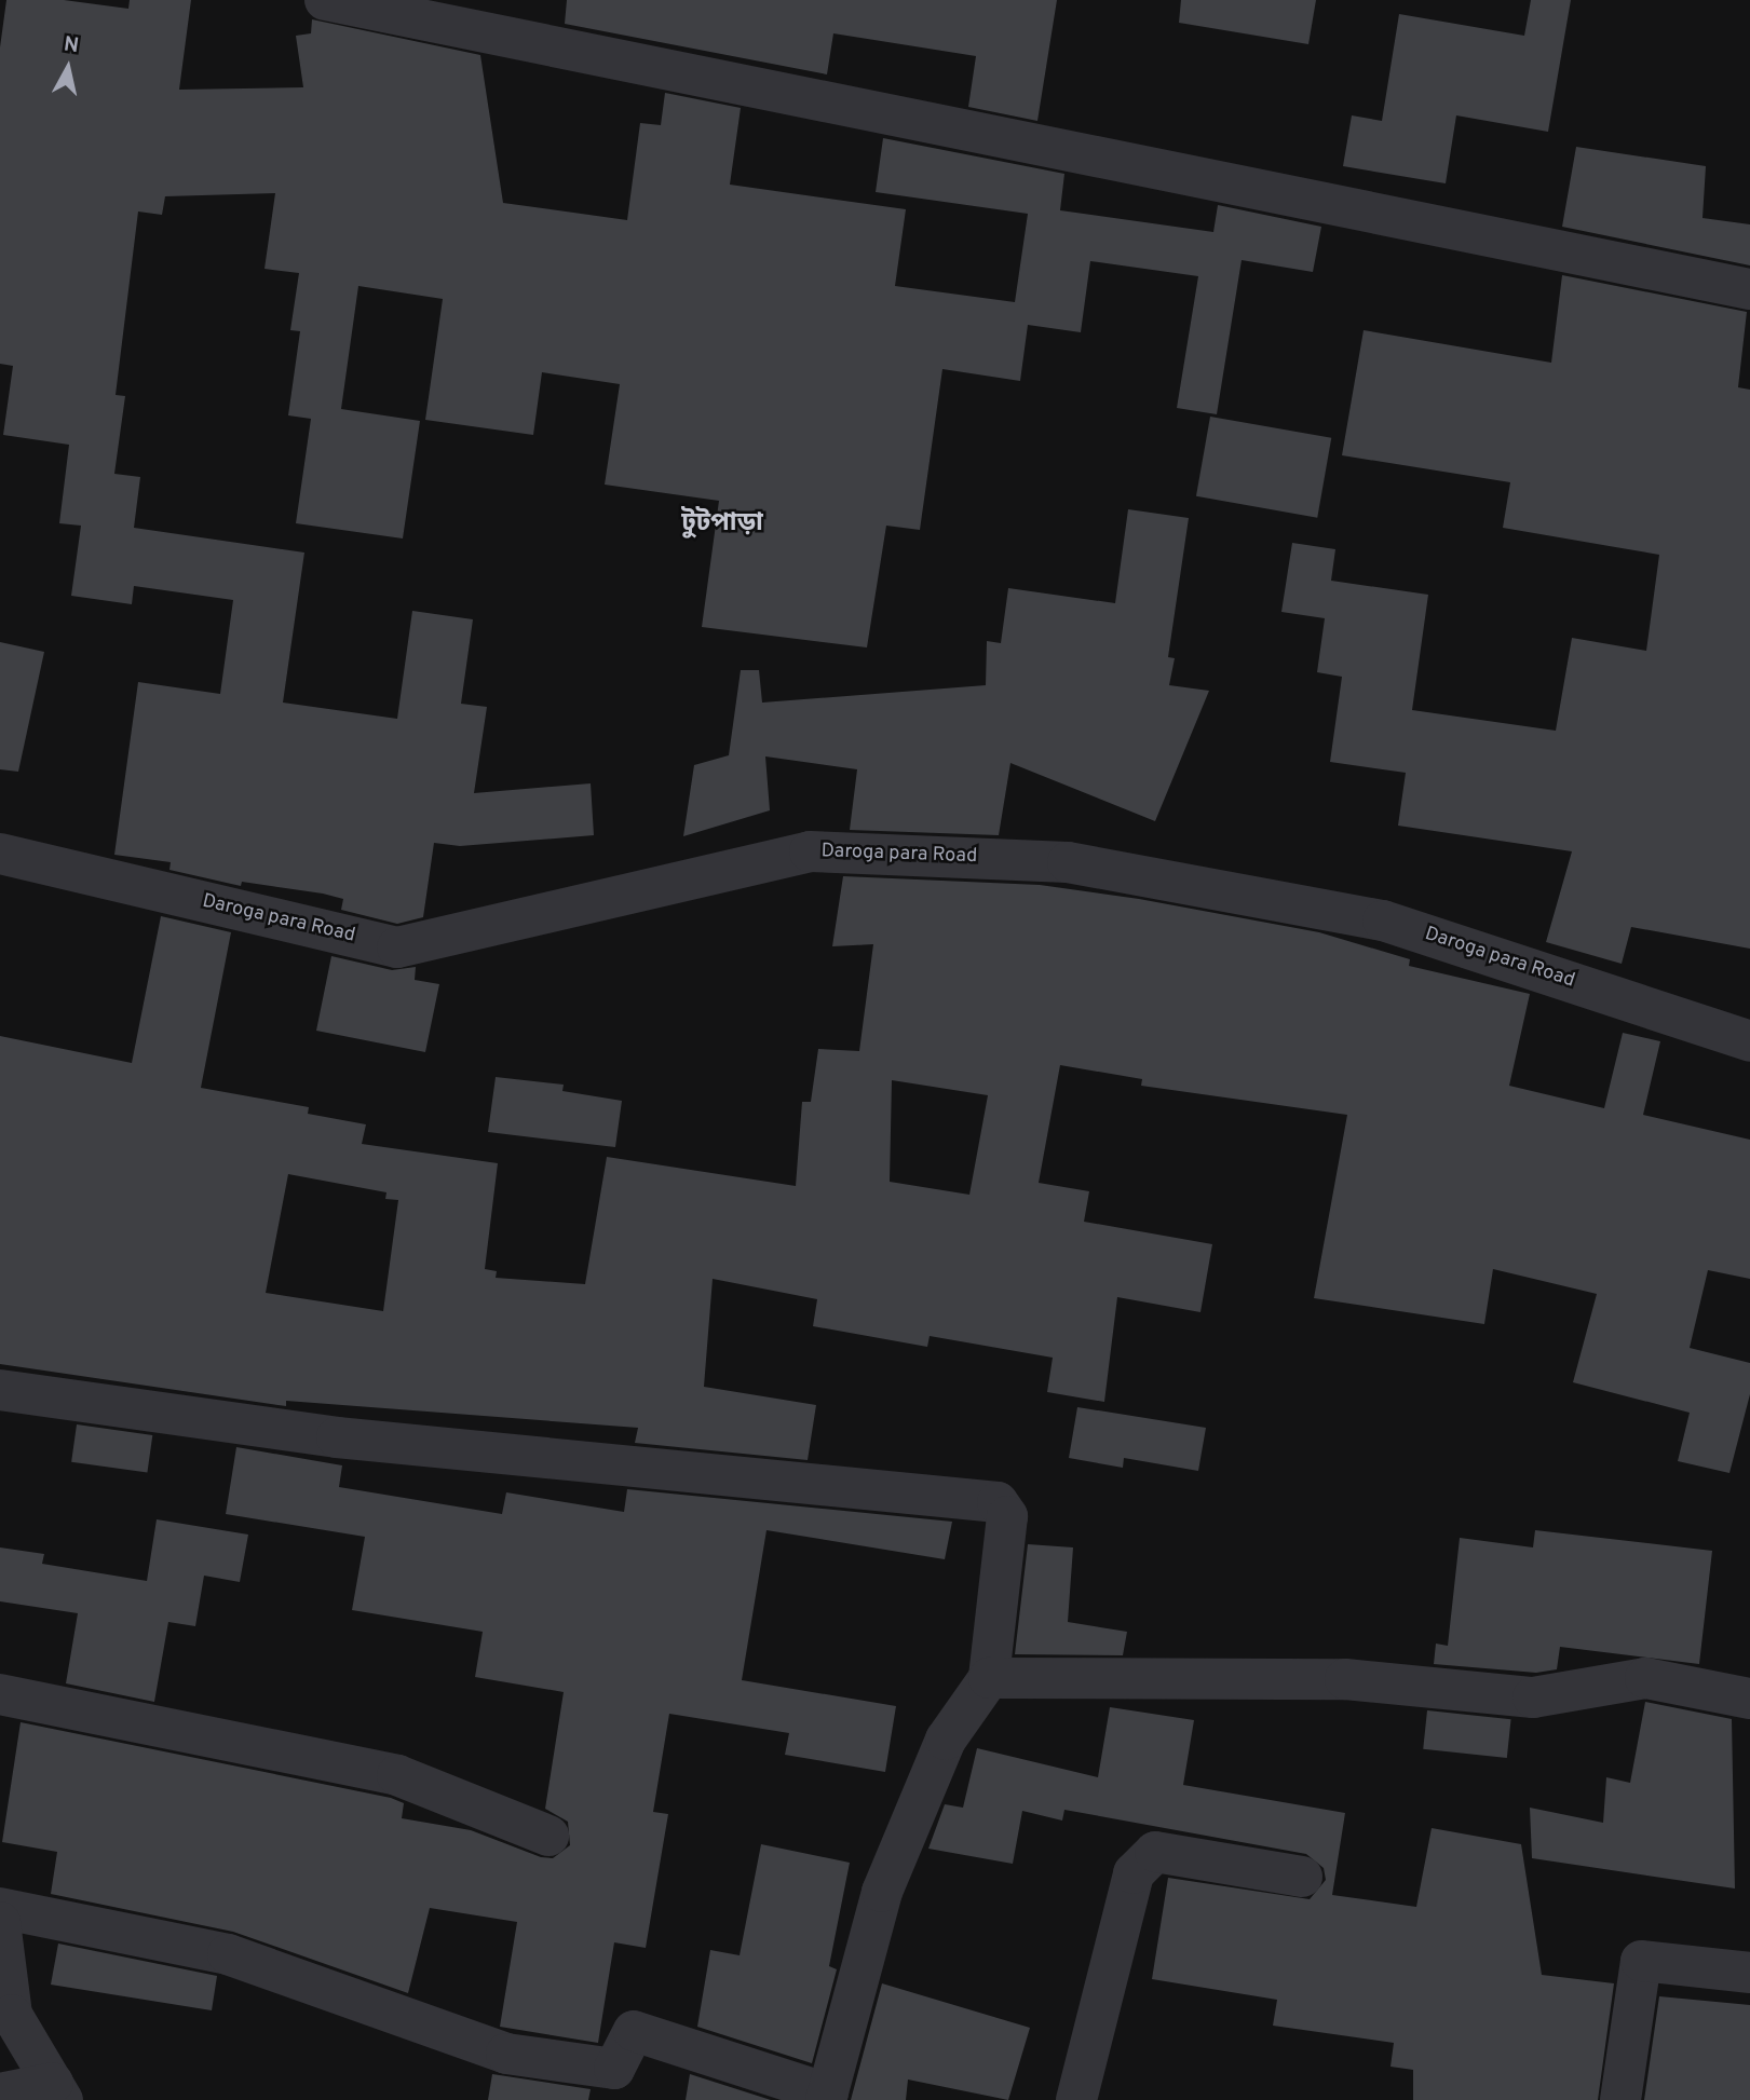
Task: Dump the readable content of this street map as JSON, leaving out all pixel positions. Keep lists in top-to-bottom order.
{
  "streets": {
    "street": ["Daroga para Road"]
  },
  "districts": ["টুটপাড়া"],
  "north": "top"
}
